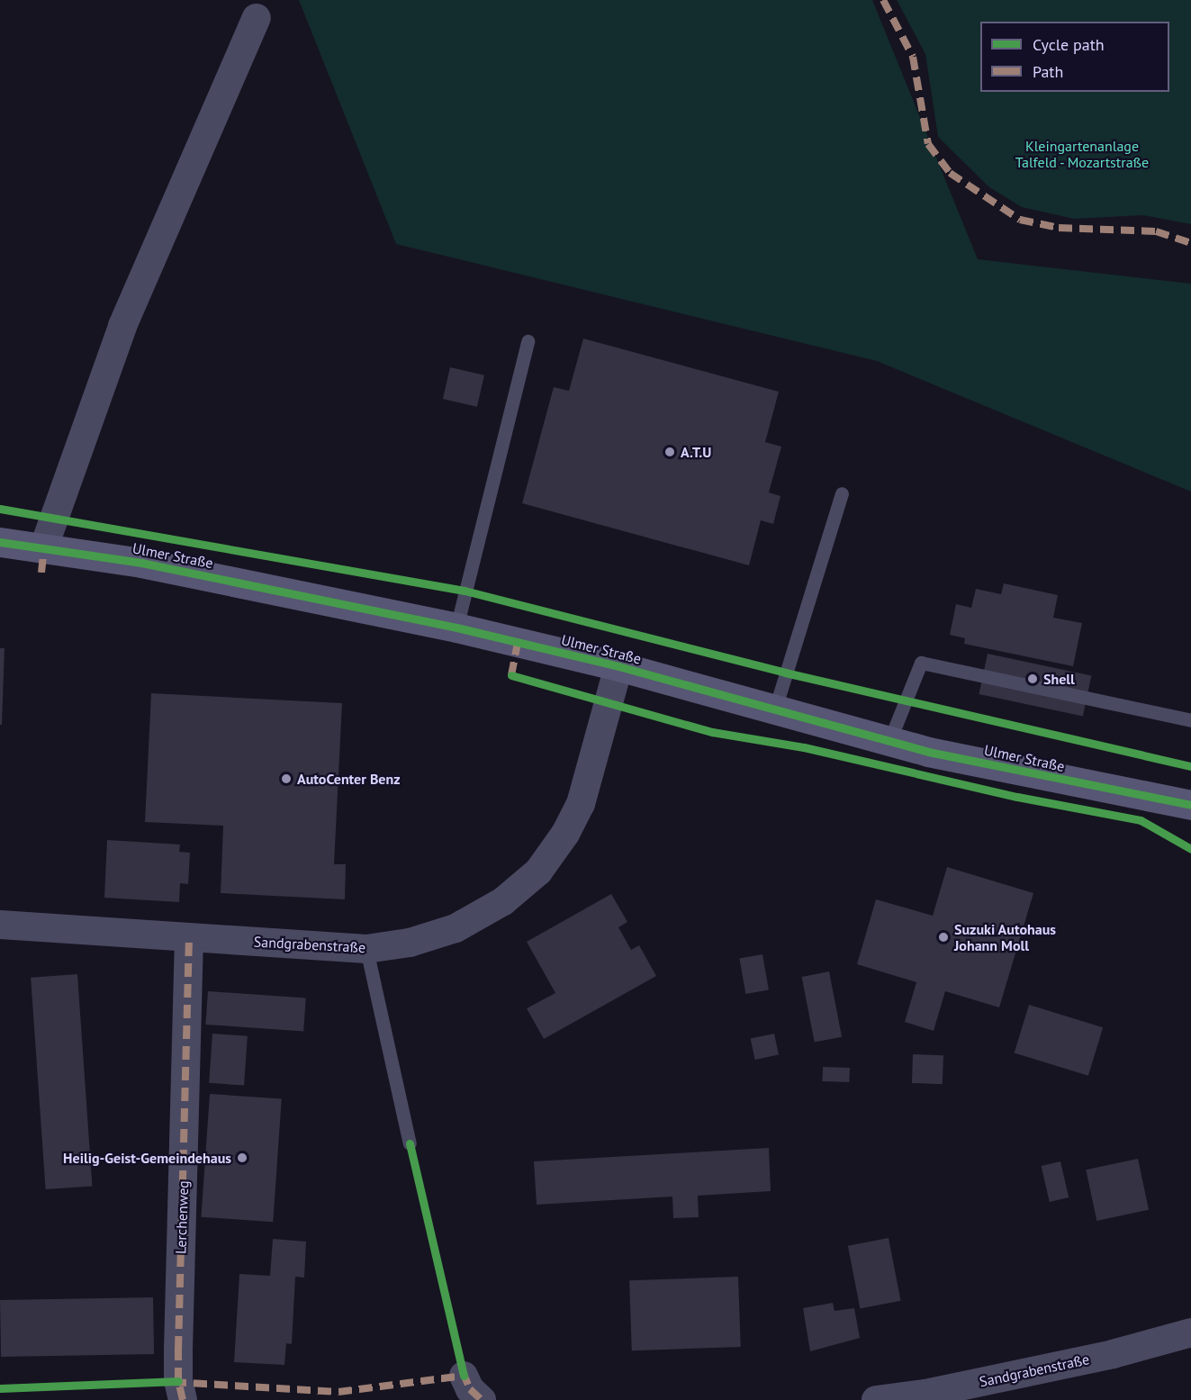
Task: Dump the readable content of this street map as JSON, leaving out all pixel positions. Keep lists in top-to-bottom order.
{
  "streets": {
    "main road": ["Ulmer Straße"],
    "street": ["Sandgrabenstraße", "Lerchenweg"]
  },
  "crossings": [
    ["Ulmer Straße", "Sandgrabenstraße"],
    ["Sandgrabenstraße", "Lerchenweg"]
  ],
  "parks": ["Kleingartenanlage Talfeld - Mozartstraße"],
  "places": [
    "A.T.U",
    "Shell",
    "AutoCenter Benz",
    "Suzuki Autohaus Johann Moll",
    "Heilig-Geist-Gemeindehaus"
  ],
  "legend": ["Cycle path", "Path"]
}
